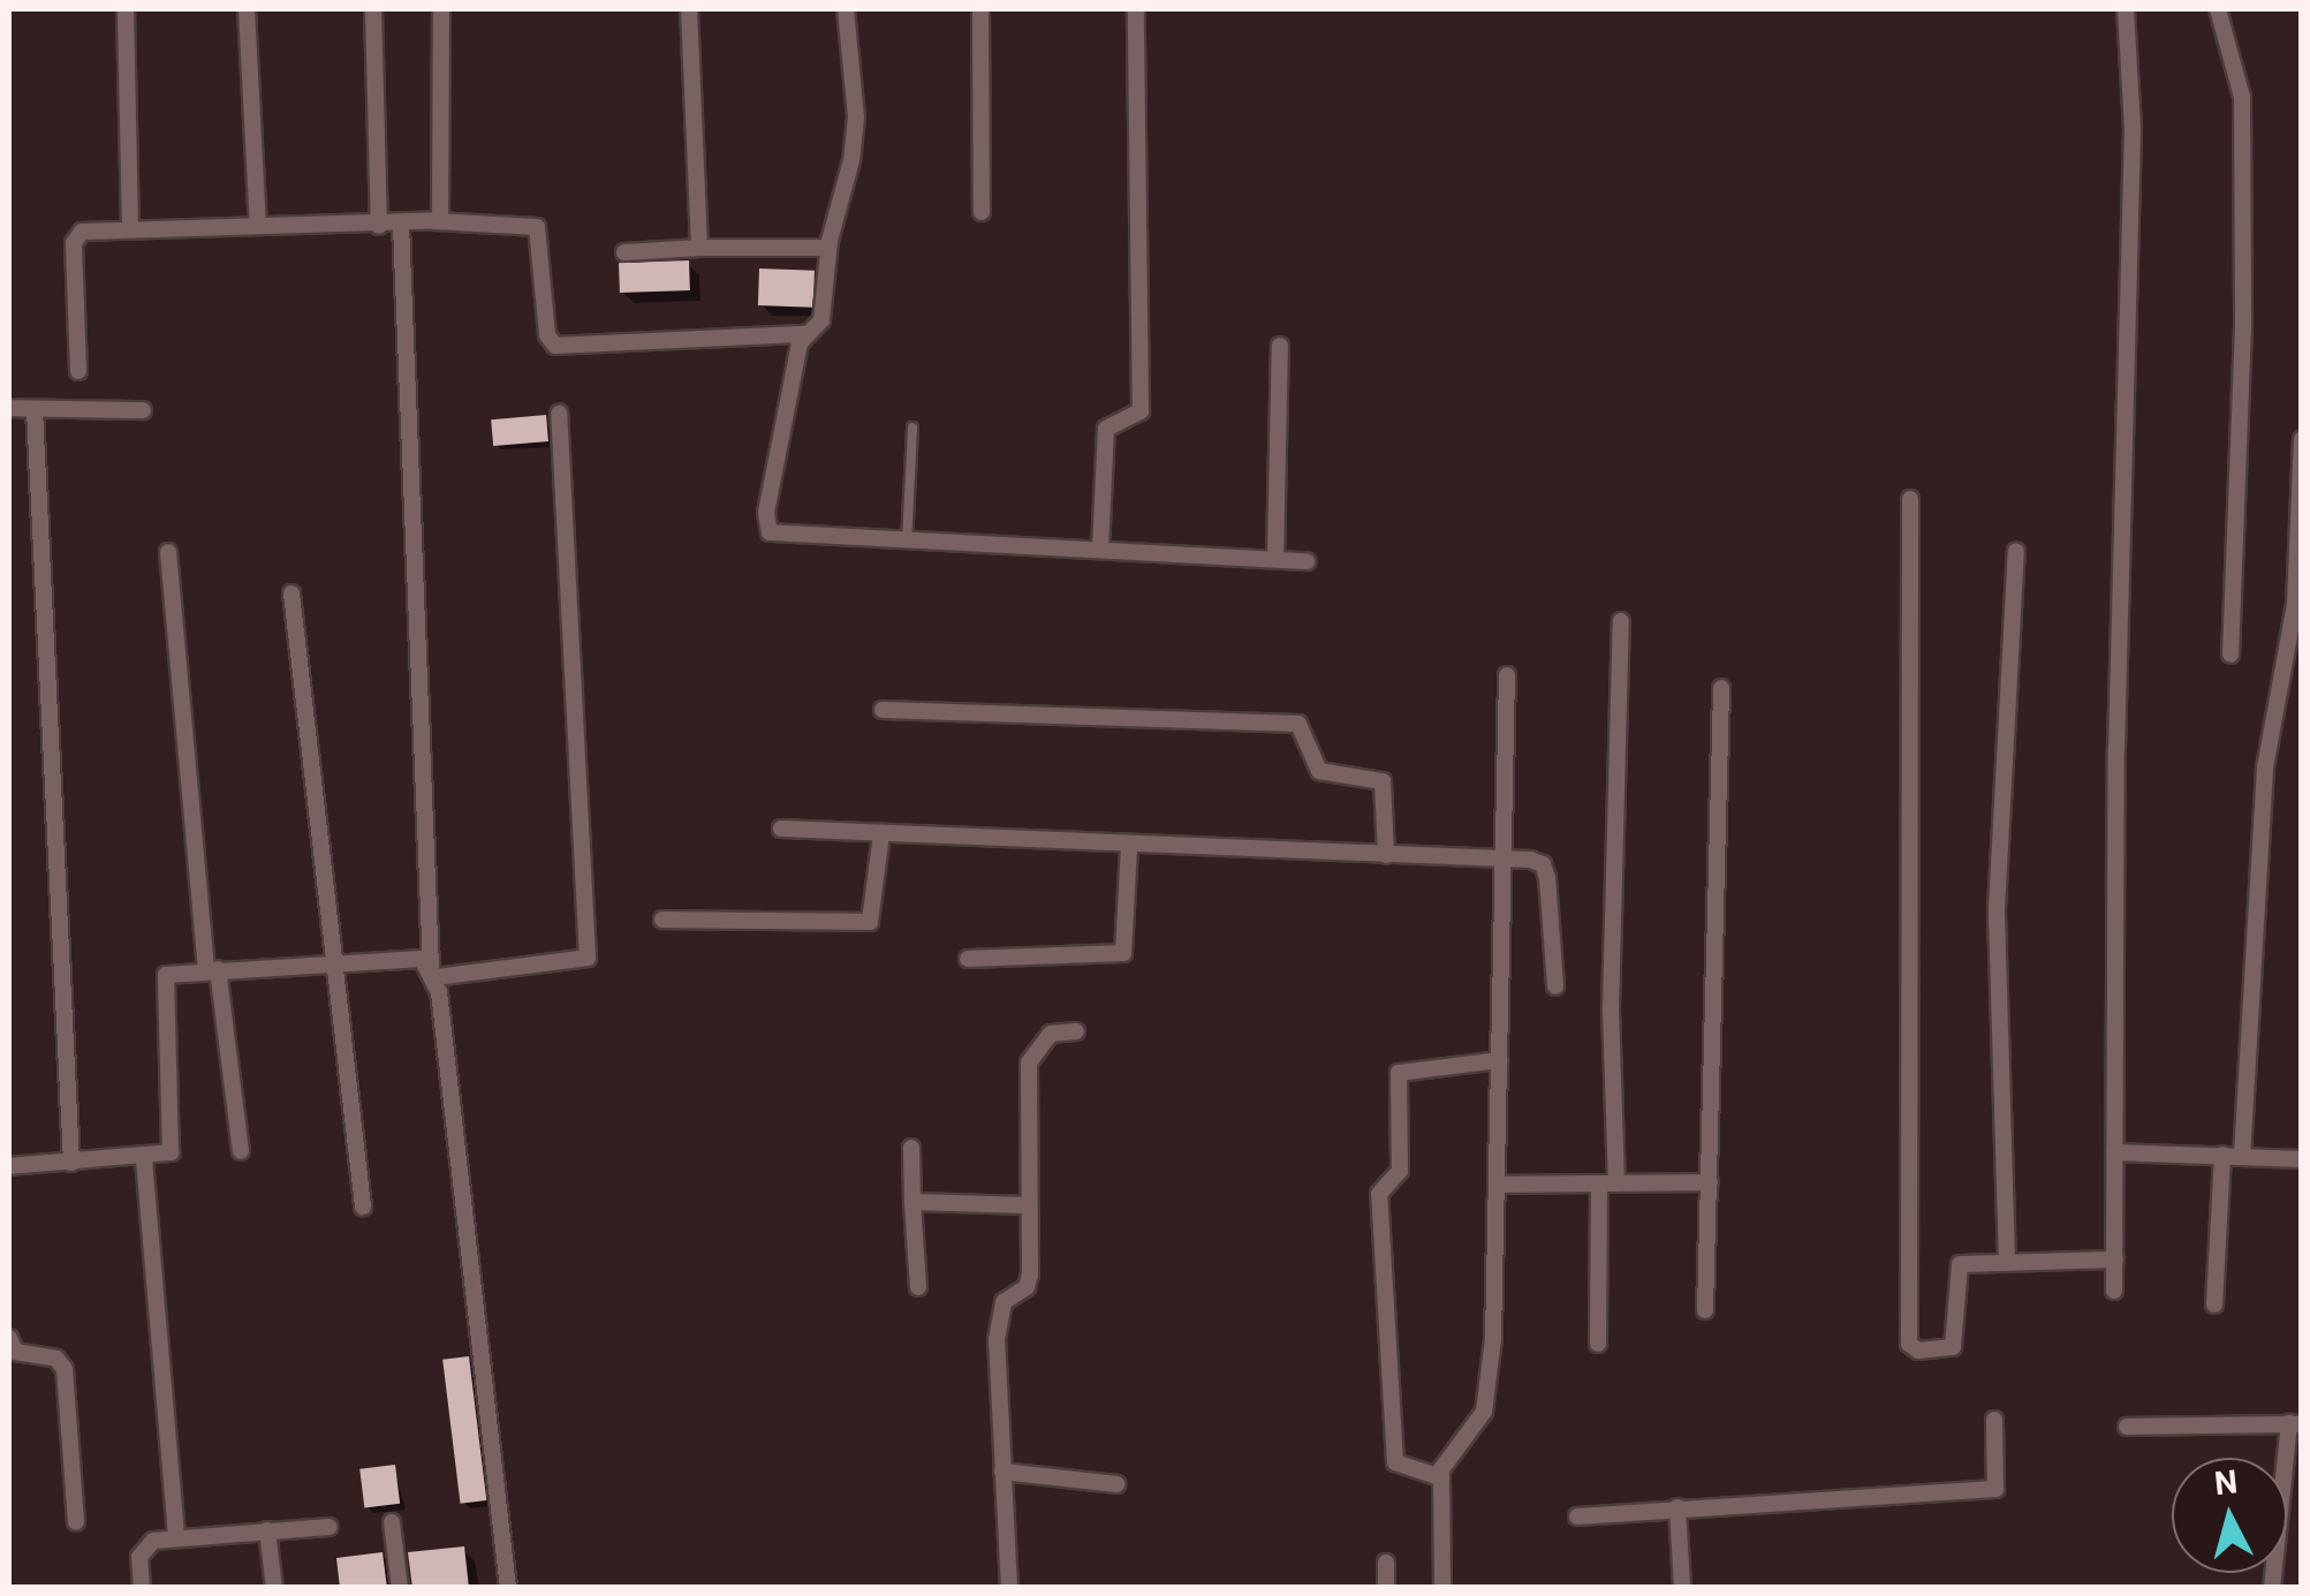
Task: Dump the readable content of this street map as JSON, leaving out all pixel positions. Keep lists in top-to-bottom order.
{
  "north": "top"
}
